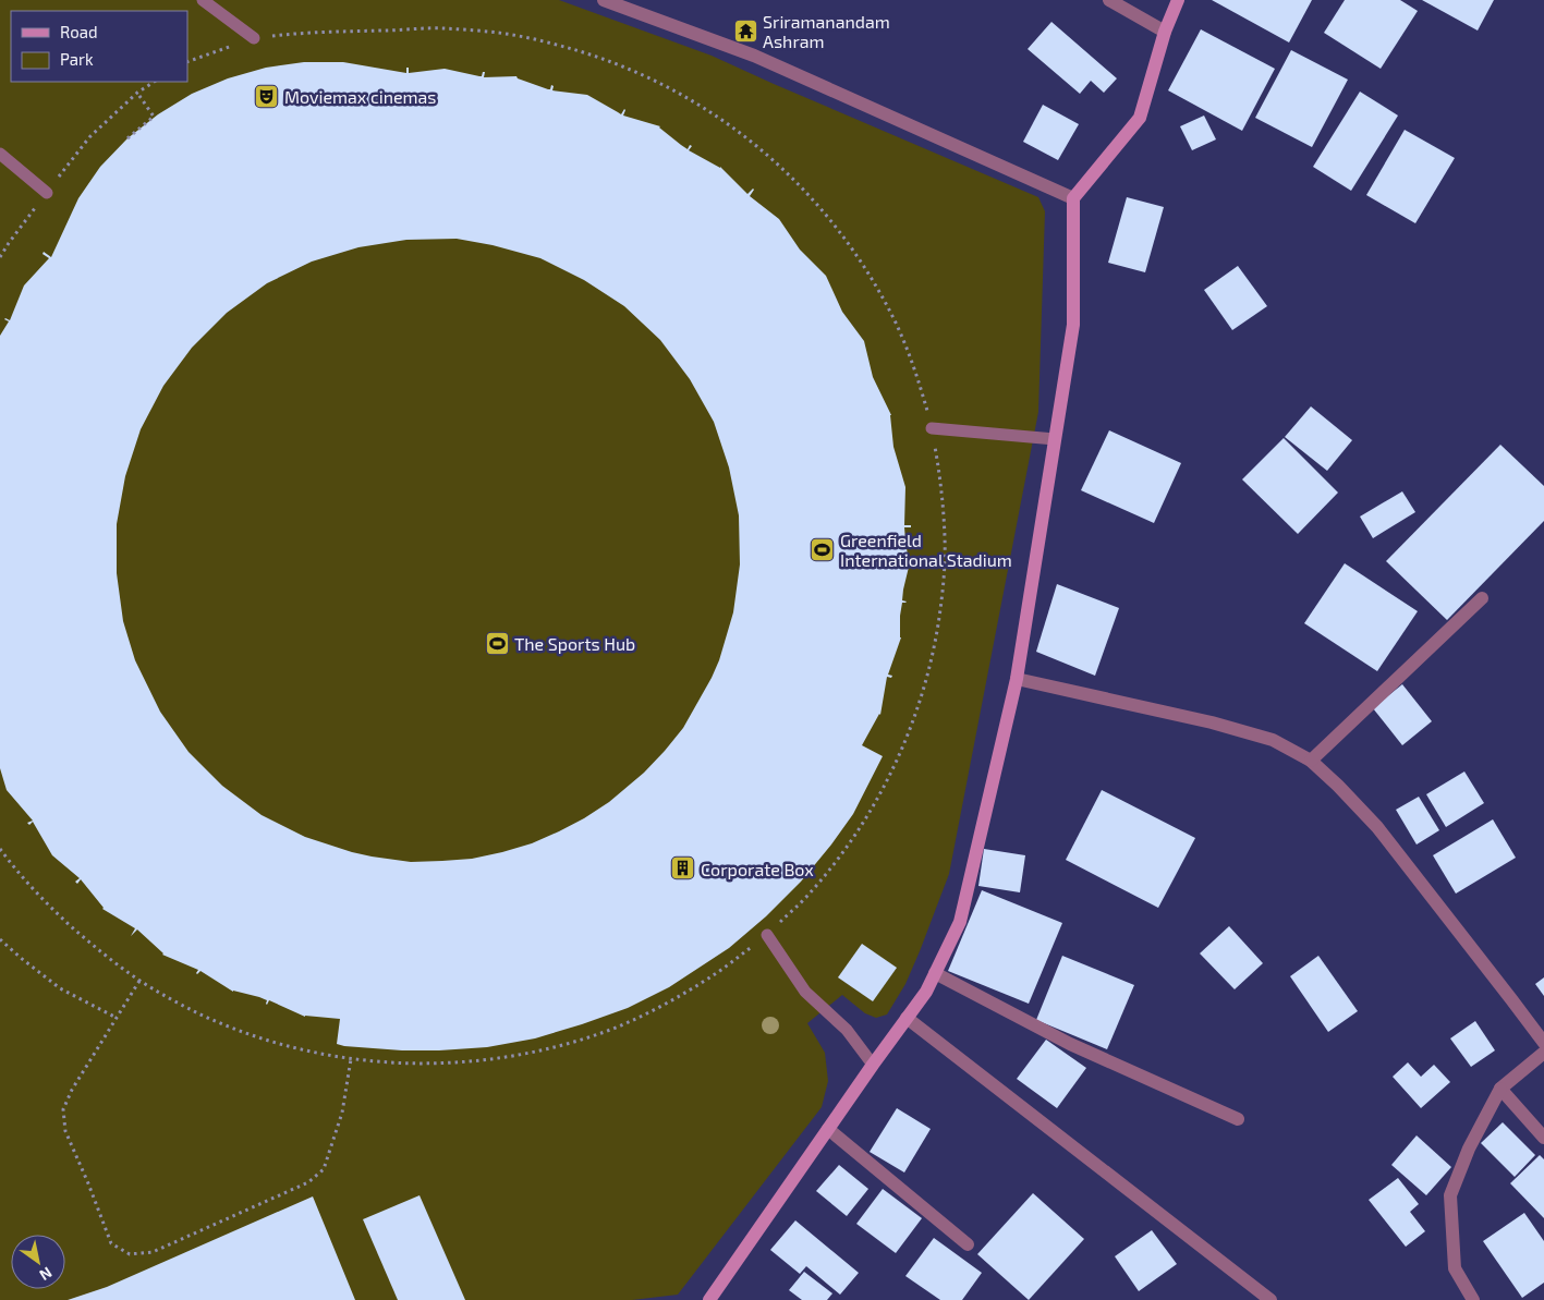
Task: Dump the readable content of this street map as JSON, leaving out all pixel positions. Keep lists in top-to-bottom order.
{
  "places": {
    "temple": ["Sriramanandam Ashram"],
    "theatre": ["Moviemax cinemas"],
    "sports": ["Greenfield International Stadium", "The Sports Hub"],
    "building": ["Corporate Box"]
  },
  "legend": ["Road", "Park"],
  "north": "bottom right"
}
